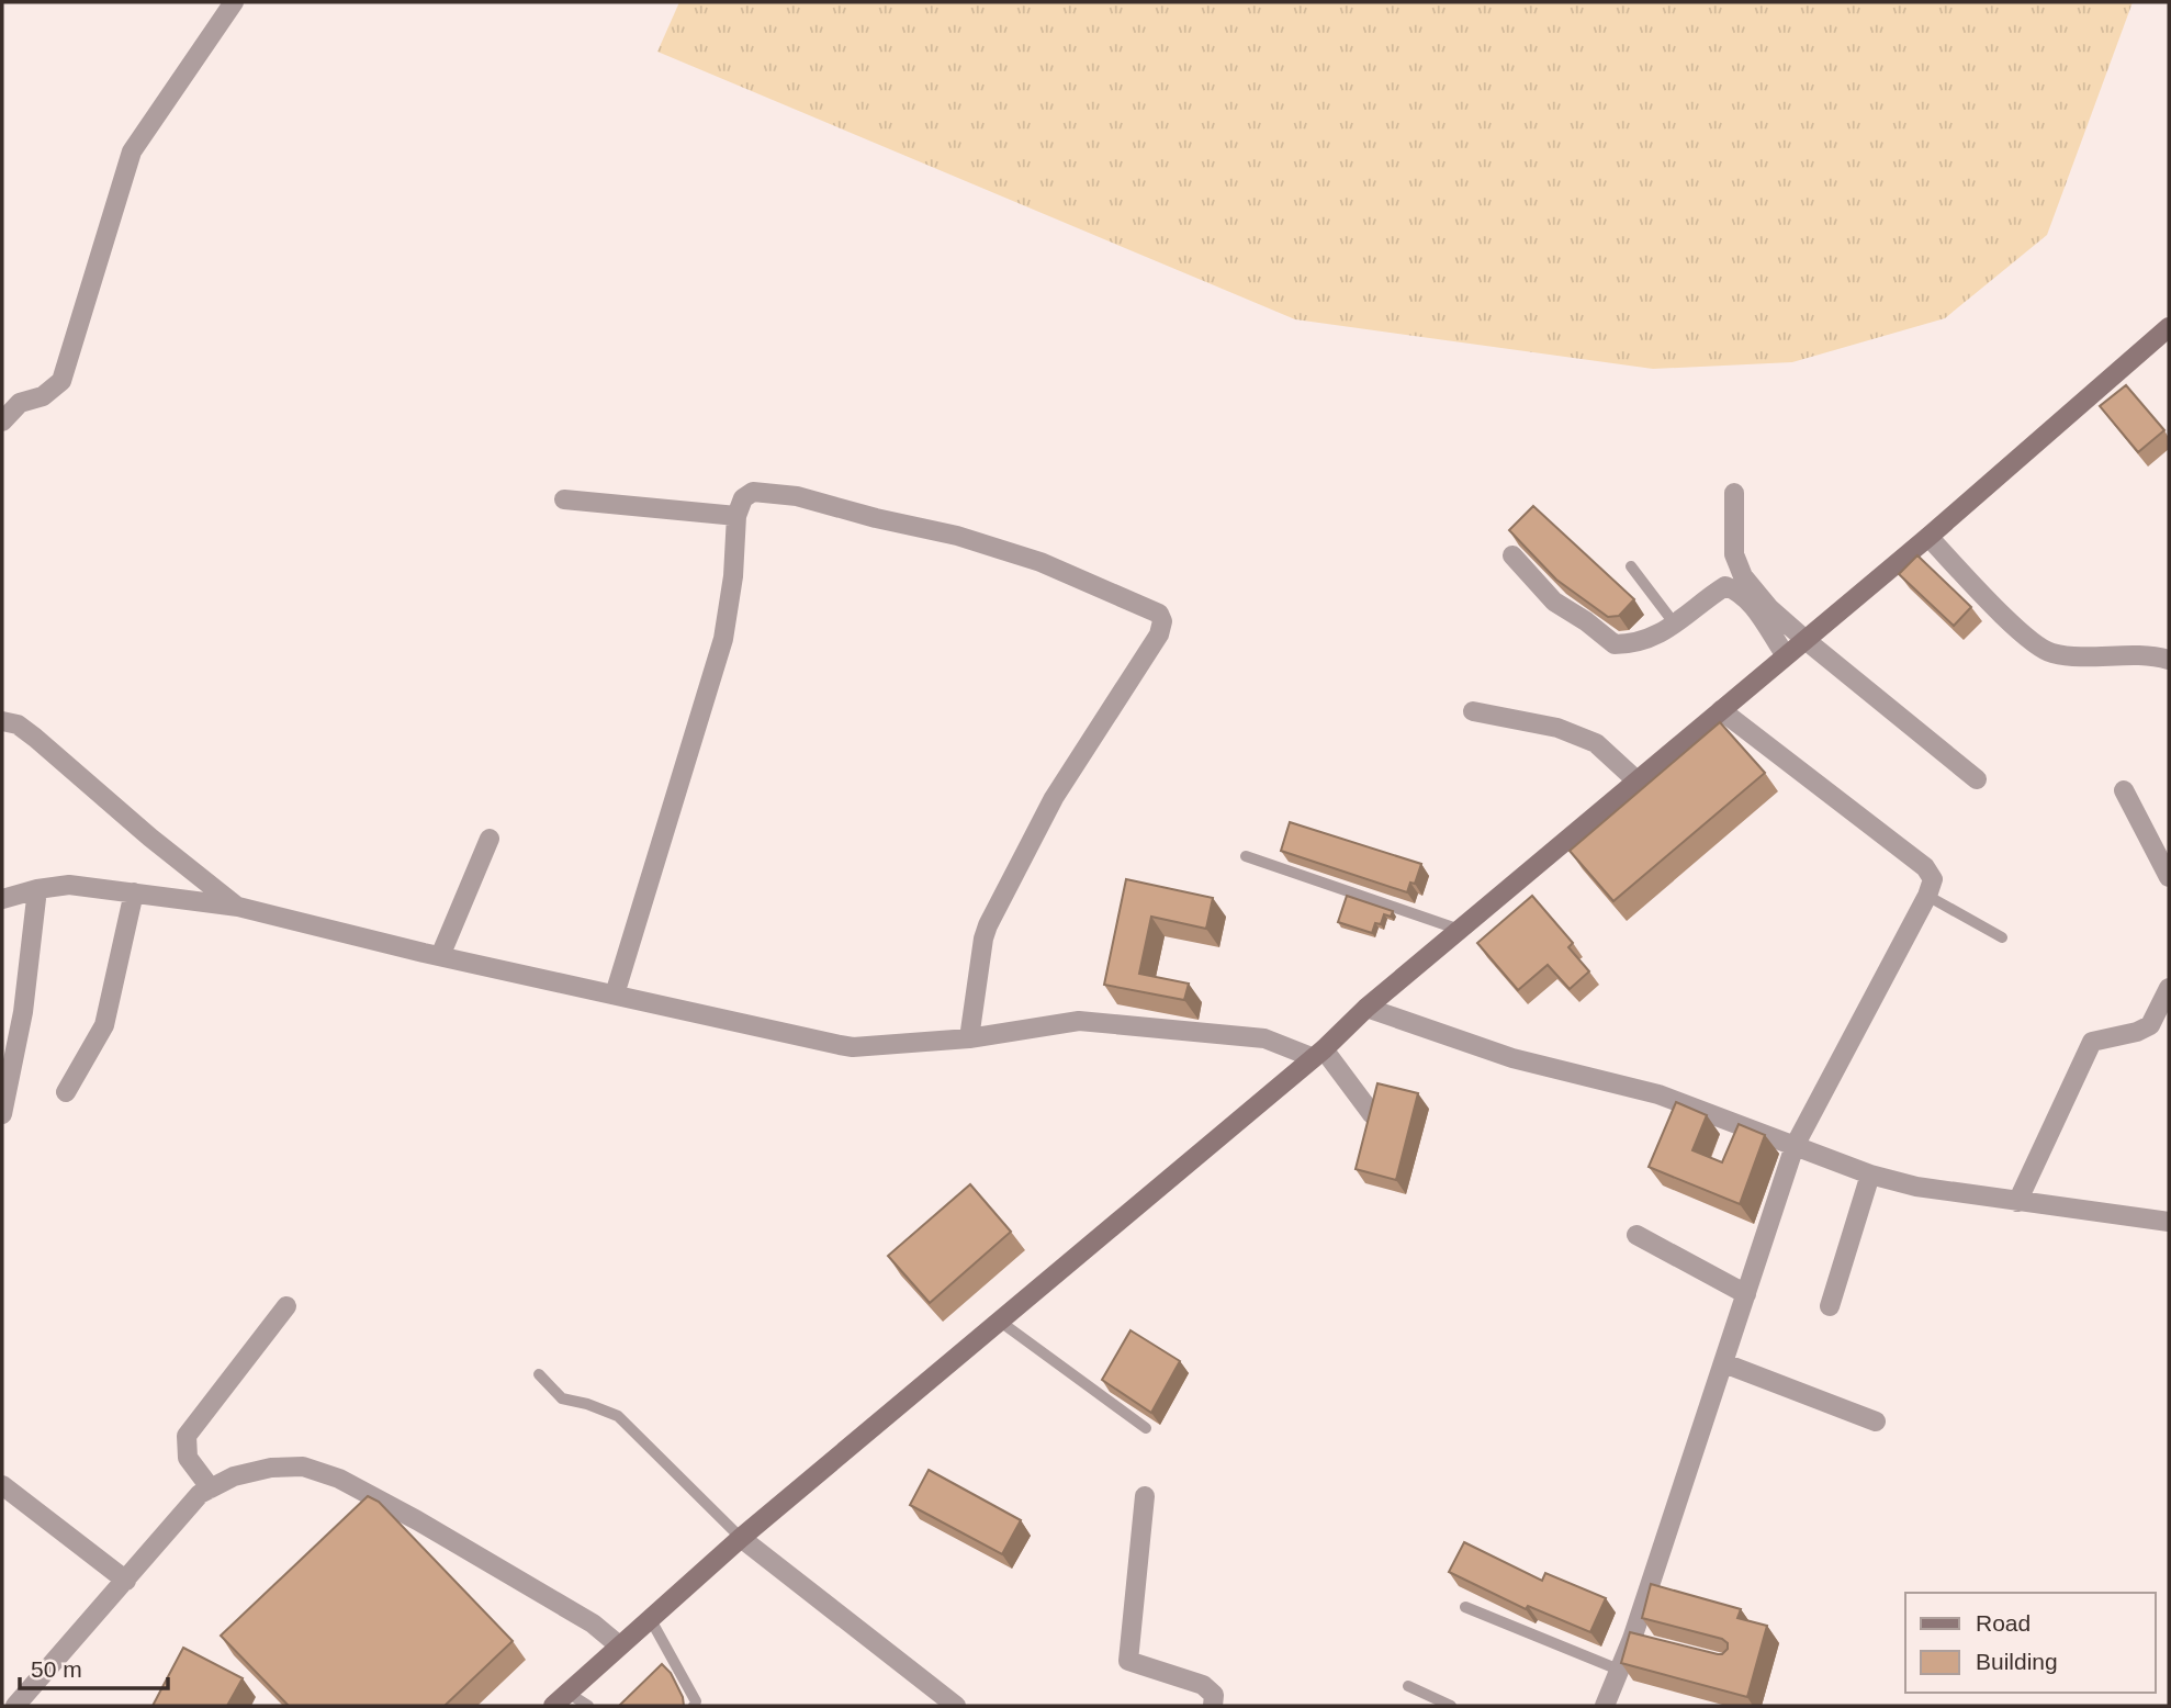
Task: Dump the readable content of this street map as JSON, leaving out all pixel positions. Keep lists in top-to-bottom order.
{
  "legend": ["Road", "Building"],
  "scale_bar": "50 m"
}
